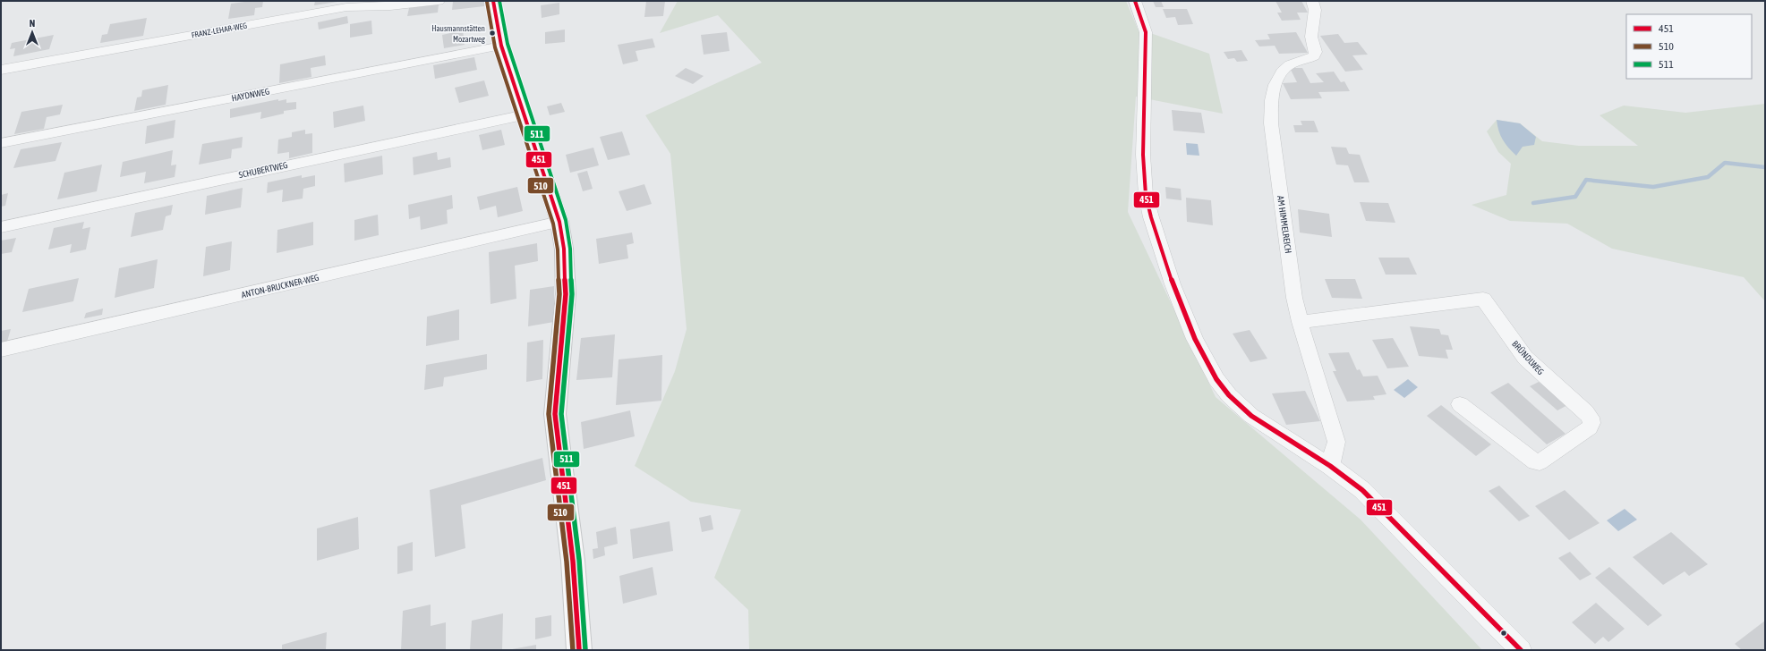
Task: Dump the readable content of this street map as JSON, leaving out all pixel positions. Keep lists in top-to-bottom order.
{
  "streets": {
    "street": [
      "FRANZ-LEHAR-WEG",
      "HAYDNWEG",
      "SCHUBERTWEG",
      "AM HIMMELREICH",
      "ANTON-BRUCKNER-WEG",
      "BRÜNDLWEG"
    ]
  },
  "crossings": [
    ["AM HIMMELREICH", "BRÜNDLWEG"]
  ],
  "places": ["Hausmannstätten Mozartweg"],
  "lines": ["transit line 451", "transit line 511", "transit line 510"],
  "legend": ["451", "510", "511"],
  "north": "top"
}
